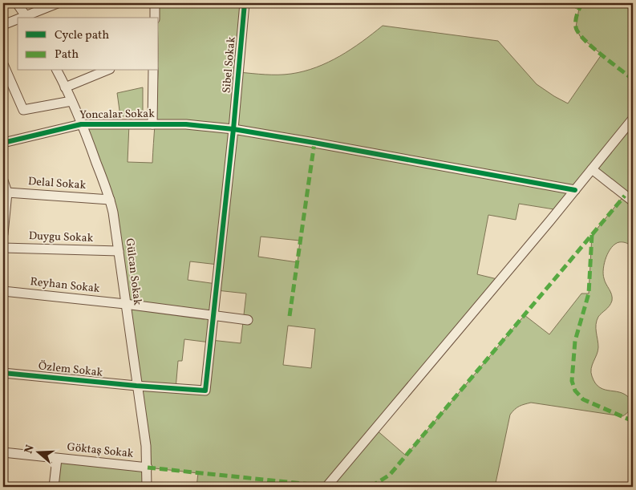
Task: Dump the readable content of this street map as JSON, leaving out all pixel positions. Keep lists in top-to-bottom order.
{
  "streets": {
    "street": [
      "Sibel Sokak",
      "Yoncalar Sokak",
      "Delal Sokak",
      "Duygu Sokak",
      "Gülcan Sokak",
      "Reyhan Sokak",
      "Özlem Sokak",
      "Göktaş Sokak"
    ]
  },
  "crossings": [
    ["Sibel Sokak", "Yoncalar Sokak"],
    ["Sibel Sokak", "Reyhan Sokak"],
    ["Sibel Sokak", "Özlem Sokak"],
    ["Yoncalar Sokak", "Gülcan Sokak"],
    ["Delal Sokak", "Gülcan Sokak"],
    ["Duygu Sokak", "Gülcan Sokak"],
    ["Gülcan Sokak", "Reyhan Sokak"],
    ["Gülcan Sokak", "Özlem Sokak"],
    ["Gülcan Sokak", "Göktaş Sokak"],
    ["Reyhan Sokak", "Özlem Sokak"]
  ],
  "legend": ["Cycle path", "Path"],
  "north": "left"
}
